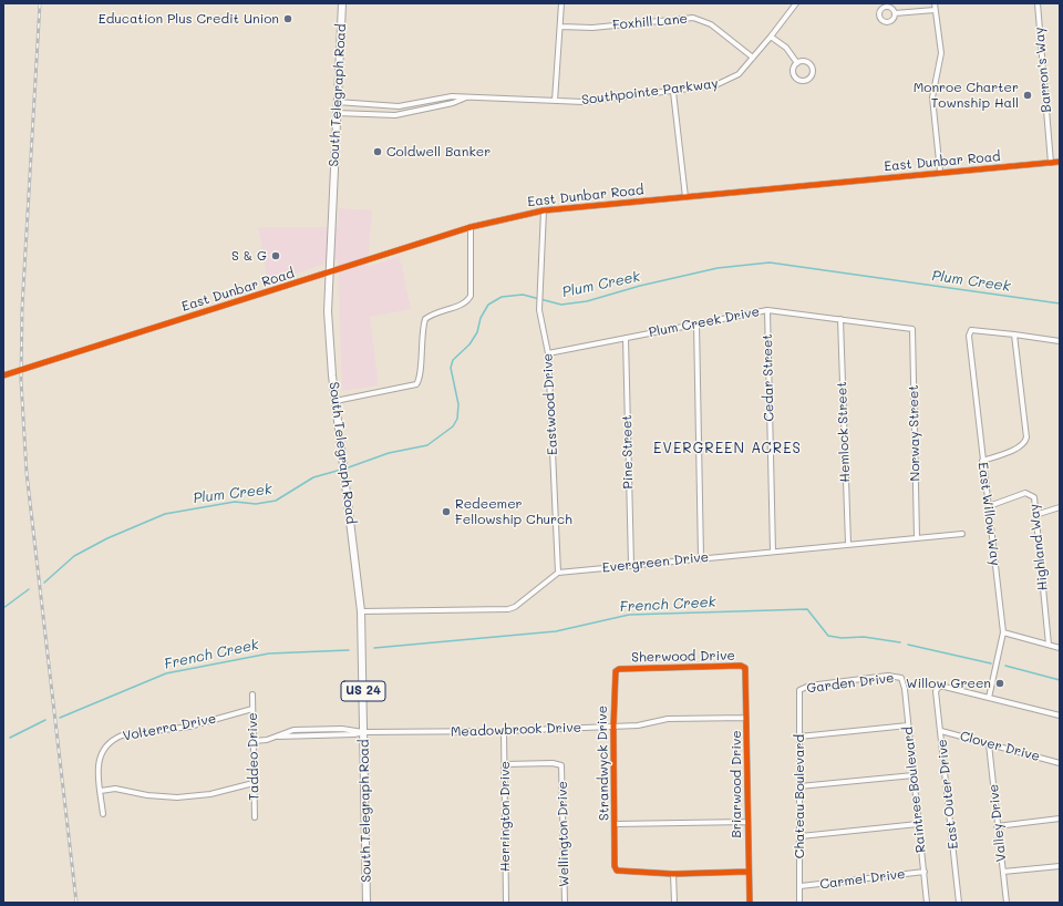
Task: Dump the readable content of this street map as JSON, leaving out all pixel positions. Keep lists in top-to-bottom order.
{
  "streets": {
    "main road": ["South Telegraph Road", "US 24"],
    "street": [
      "Foxhill Lane",
      "Barron's Way",
      "Southpointe Parkway",
      "East Dunbar Road",
      "Plum Creek Drive",
      "Cedar Street",
      "Eastwood Drive",
      "Hemlock Street",
      "Norway Street",
      "Pine Street",
      "East Willow Way",
      "Highland Way",
      "Evergreen Drive",
      "Sherwood Drive",
      "Garden Drive",
      "Volterra Drive",
      "Meadowbrook Drive",
      "Clover Drive",
      "Taddeo Drive",
      "Strandwyck Drive",
      "Briarwood Drive",
      "Raintree Boulevard",
      "East Outer Drive",
      "Chateau Boulevard",
      "Herrington Drive",
      "Valley Drive",
      "Wellington Drive",
      "Carmel Drive"
    ]
  },
  "crossings": [
    ["Foxhill Lane", "Southpointe Parkway"],
    ["Barron's Way", "East Dunbar Road"],
    ["Southpointe Parkway", "South Telegraph Road"],
    ["South Telegraph Road", "East Dunbar Road"],
    ["South Telegraph Road", "Meadowbrook Drive"],
    ["East Dunbar Road", "Eastwood Drive"],
    ["Plum Creek Drive", "Cedar Street"],
    ["Plum Creek Drive", "Eastwood Drive"],
    ["Plum Creek Drive", "Hemlock Street"],
    ["Plum Creek Drive", "Norway Street"],
    ["Plum Creek Drive", "Pine Street"],
    ["Cedar Street", "Evergreen Drive"],
    ["Eastwood Drive", "Evergreen Drive"],
    ["Hemlock Street", "Evergreen Drive"],
    ["Norway Street", "Evergreen Drive"],
    ["Pine Street", "Evergreen Drive"],
    ["East Willow Way", "Highland Way"],
    ["East Willow Way", "East Outer Drive"],
    ["Sherwood Drive", "Strandwyck Drive"],
    ["Sherwood Drive", "Briarwood Drive"],
    ["Garden Drive", "Raintree Boulevard"],
    ["Garden Drive", "Chateau Boulevard"],
    ["Volterra Drive", "Taddeo Drive"],
    ["Meadowbrook Drive", "Taddeo Drive"],
    ["Meadowbrook Drive", "Strandwyck Drive"],
    ["Meadowbrook Drive", "Briarwood Drive"],
    ["Meadowbrook Drive", "Herrington Drive"],
    ["Clover Drive", "East Outer Drive"],
    ["Clover Drive", "Valley Drive"],
    ["Raintree Boulevard", "Carmel Drive"],
    ["Chateau Boulevard", "Carmel Drive"],
    ["Herrington Drive", "Wellington Drive"]
  ],
  "districts": ["EVERGREEN ACRES"],
  "water": ["Plum Creek", "French Creek"],
  "places": [
    "Education Plus Credit Union",
    "Monroe Charter Township Hall",
    "Coldwell Banker",
    "S & G",
    "Redeemer Fellowship Church",
    "Willow Green"
  ]
}
